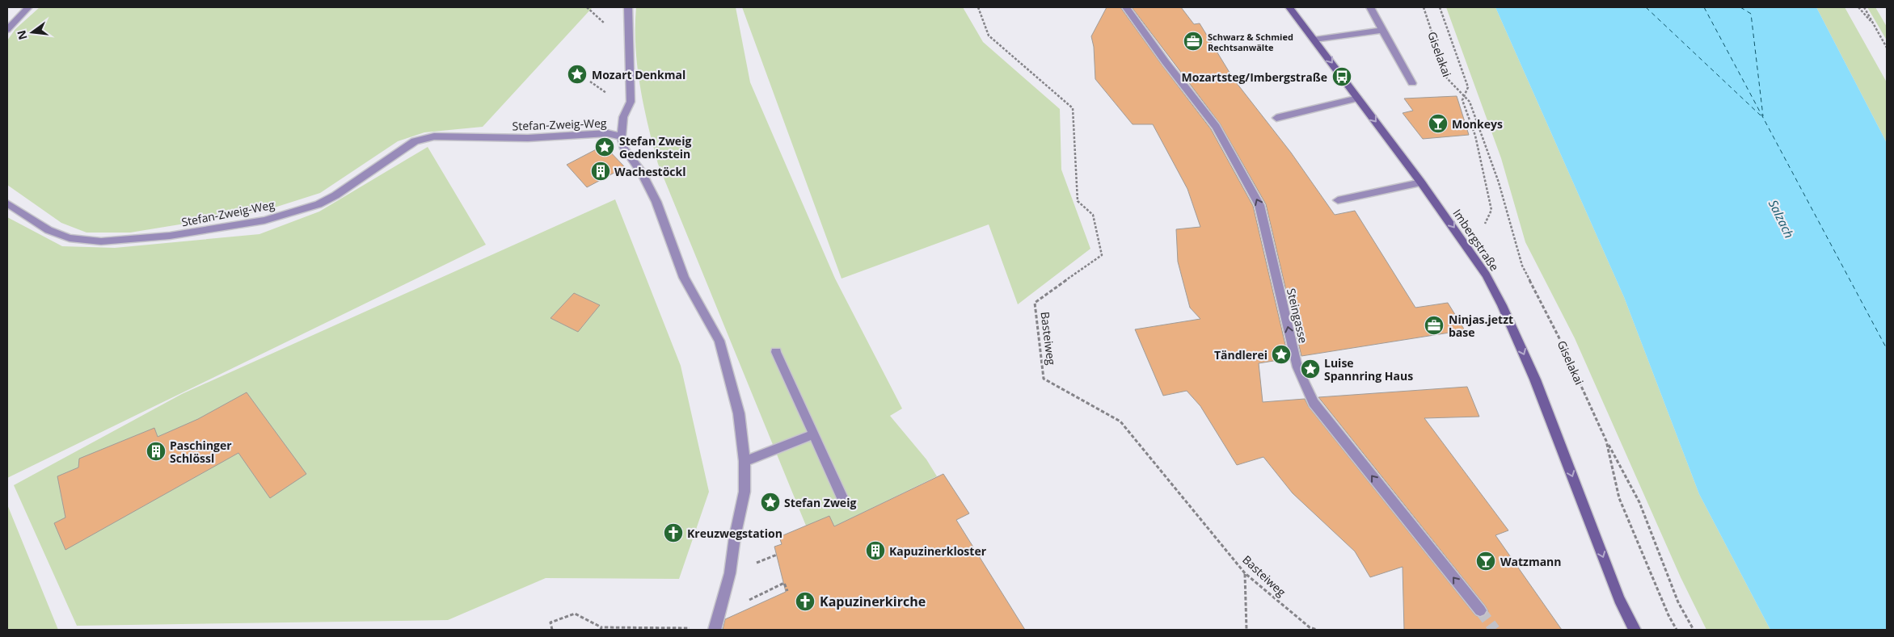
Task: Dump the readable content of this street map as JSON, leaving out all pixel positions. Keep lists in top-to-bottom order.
{
  "streets": {
    "main road": ["Imbergstraße"],
    "street": ["Stefan-Zweig-Weg", "Steingasse"],
    "path": ["Giselakai", "Basteiweg"]
  },
  "one_way": ["Imbergstraße", "Steingasse"],
  "water": ["Salzach"],
  "places": {
    "office": ["Schwarz & Schmied Rechtsanwälte", "Ninjas.jetzt base"],
    "place": [
      "Mozart Denkmal",
      "Stefan Zweig Gedenkstein",
      "Tändlerei",
      "Luise Spannring Haus",
      "Stefan Zweig"
    ],
    "bus stop": ["Mozartsteg/Imbergstraße"],
    "bar": ["Monkeys", "Watzmann"],
    "building": ["Wachestöckl", "Paschinger Schlössl", "Kapuzinerkloster"],
    "church": ["Kreuzwegstation", "Kapuzinerkirche"]
  },
  "north": "left"
}
